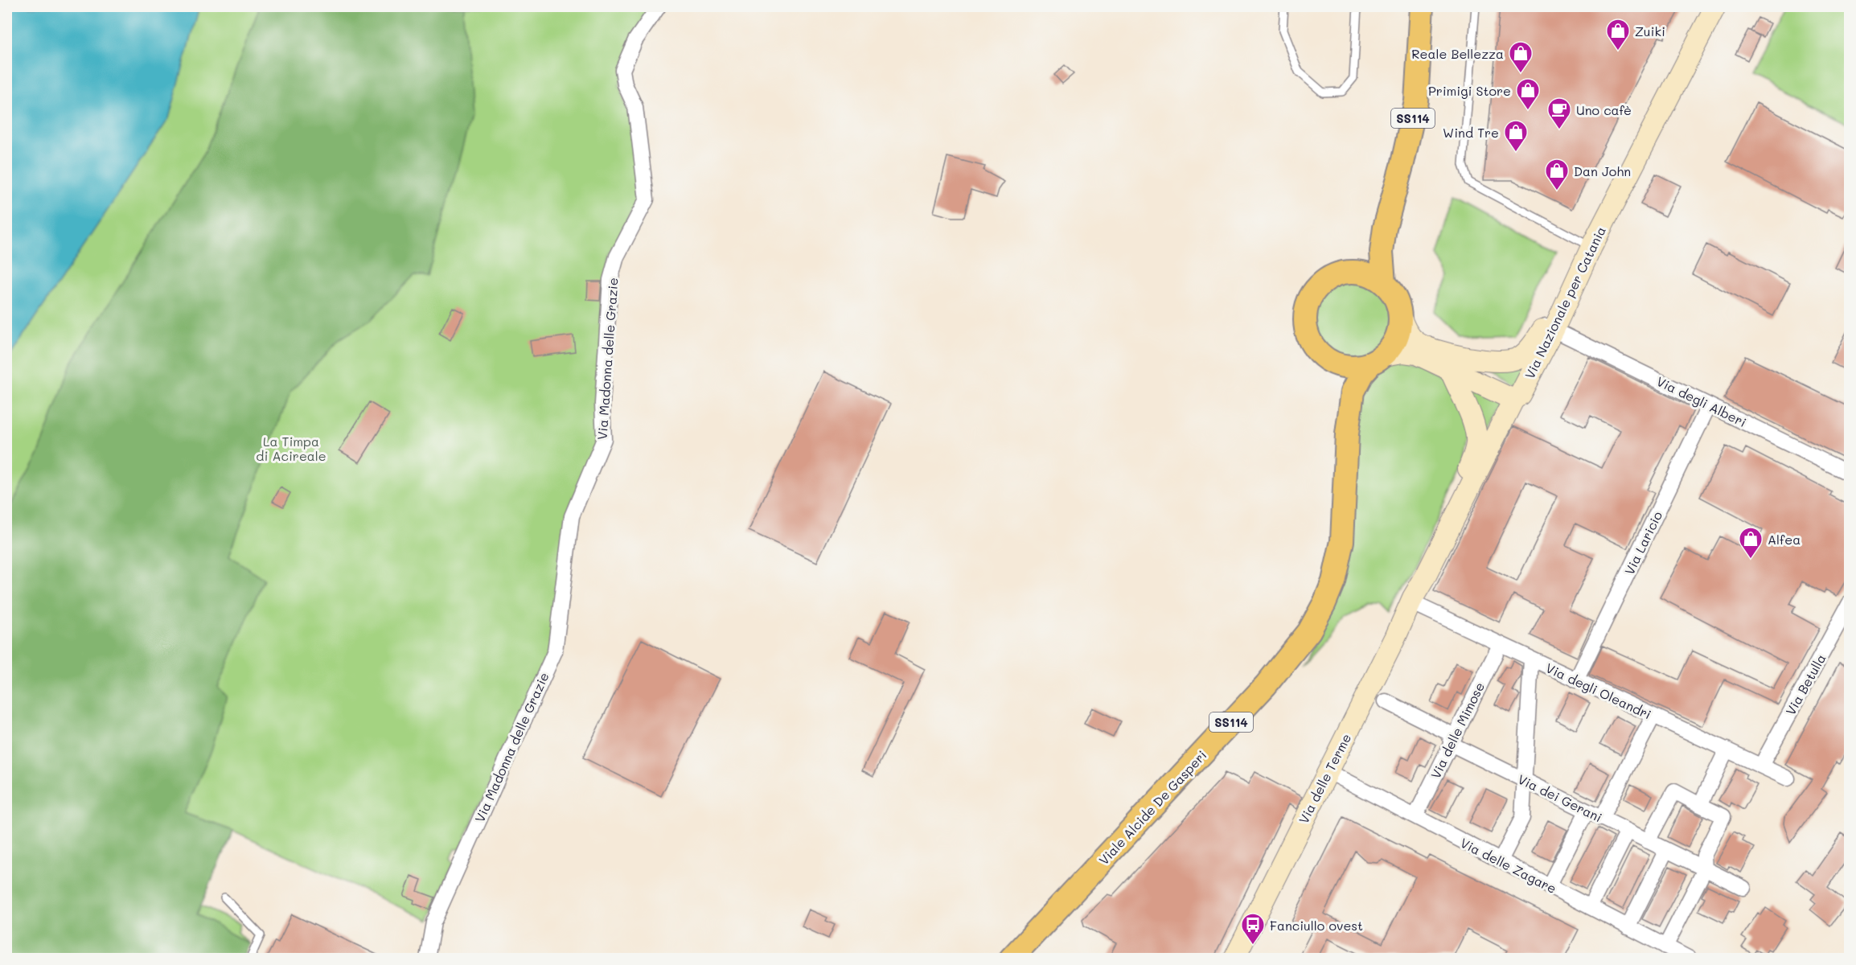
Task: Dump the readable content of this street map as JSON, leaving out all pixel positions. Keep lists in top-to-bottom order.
{
  "streets": {
    "main road": ["SS114", "Viale Alcide De Gasperi"],
    "street": [
      "Via Nazionale per Catania",
      "Via Madonna delle Grazie",
      "Via degli Alberi",
      "Via Laricio",
      "Via Betulla",
      "Via degli Oleandri",
      "Via delle Mimose",
      "Via delle Terme",
      "Via dei Gerani",
      "Via delle Zagare"
    ]
  },
  "crossings": [
    ["Via Nazionale per Catania", "Via degli Alberi"],
    ["Via Nazionale per Catania", "Via degli Oleandri"],
    ["Via Nazionale per Catania", "Via delle Terme"],
    ["Via degli Alberi", "Via Laricio"],
    ["Via Laricio", "Via degli Oleandri"],
    ["Via Betulla", "Via degli Oleandri"],
    ["Via degli Oleandri", "Via delle Mimose"],
    ["Via degli Oleandri", "Via delle Terme"],
    ["Via delle Mimose", "Via dei Gerani"],
    ["Via delle Mimose", "Via delle Zagare"],
    ["Via delle Terme", "Via delle Zagare"]
  ],
  "parks": ["La Timpa di Acireale"],
  "places": {
    "shop": [
      "Zuiki",
      "Reale Bellezza",
      "Primigi Store",
      "Wind Tre",
      "Dan John",
      "Alfea"
    ],
    "cafe": ["Uno cafè"],
    "bus stop": ["Fanciullo ovest"]
  }
}
